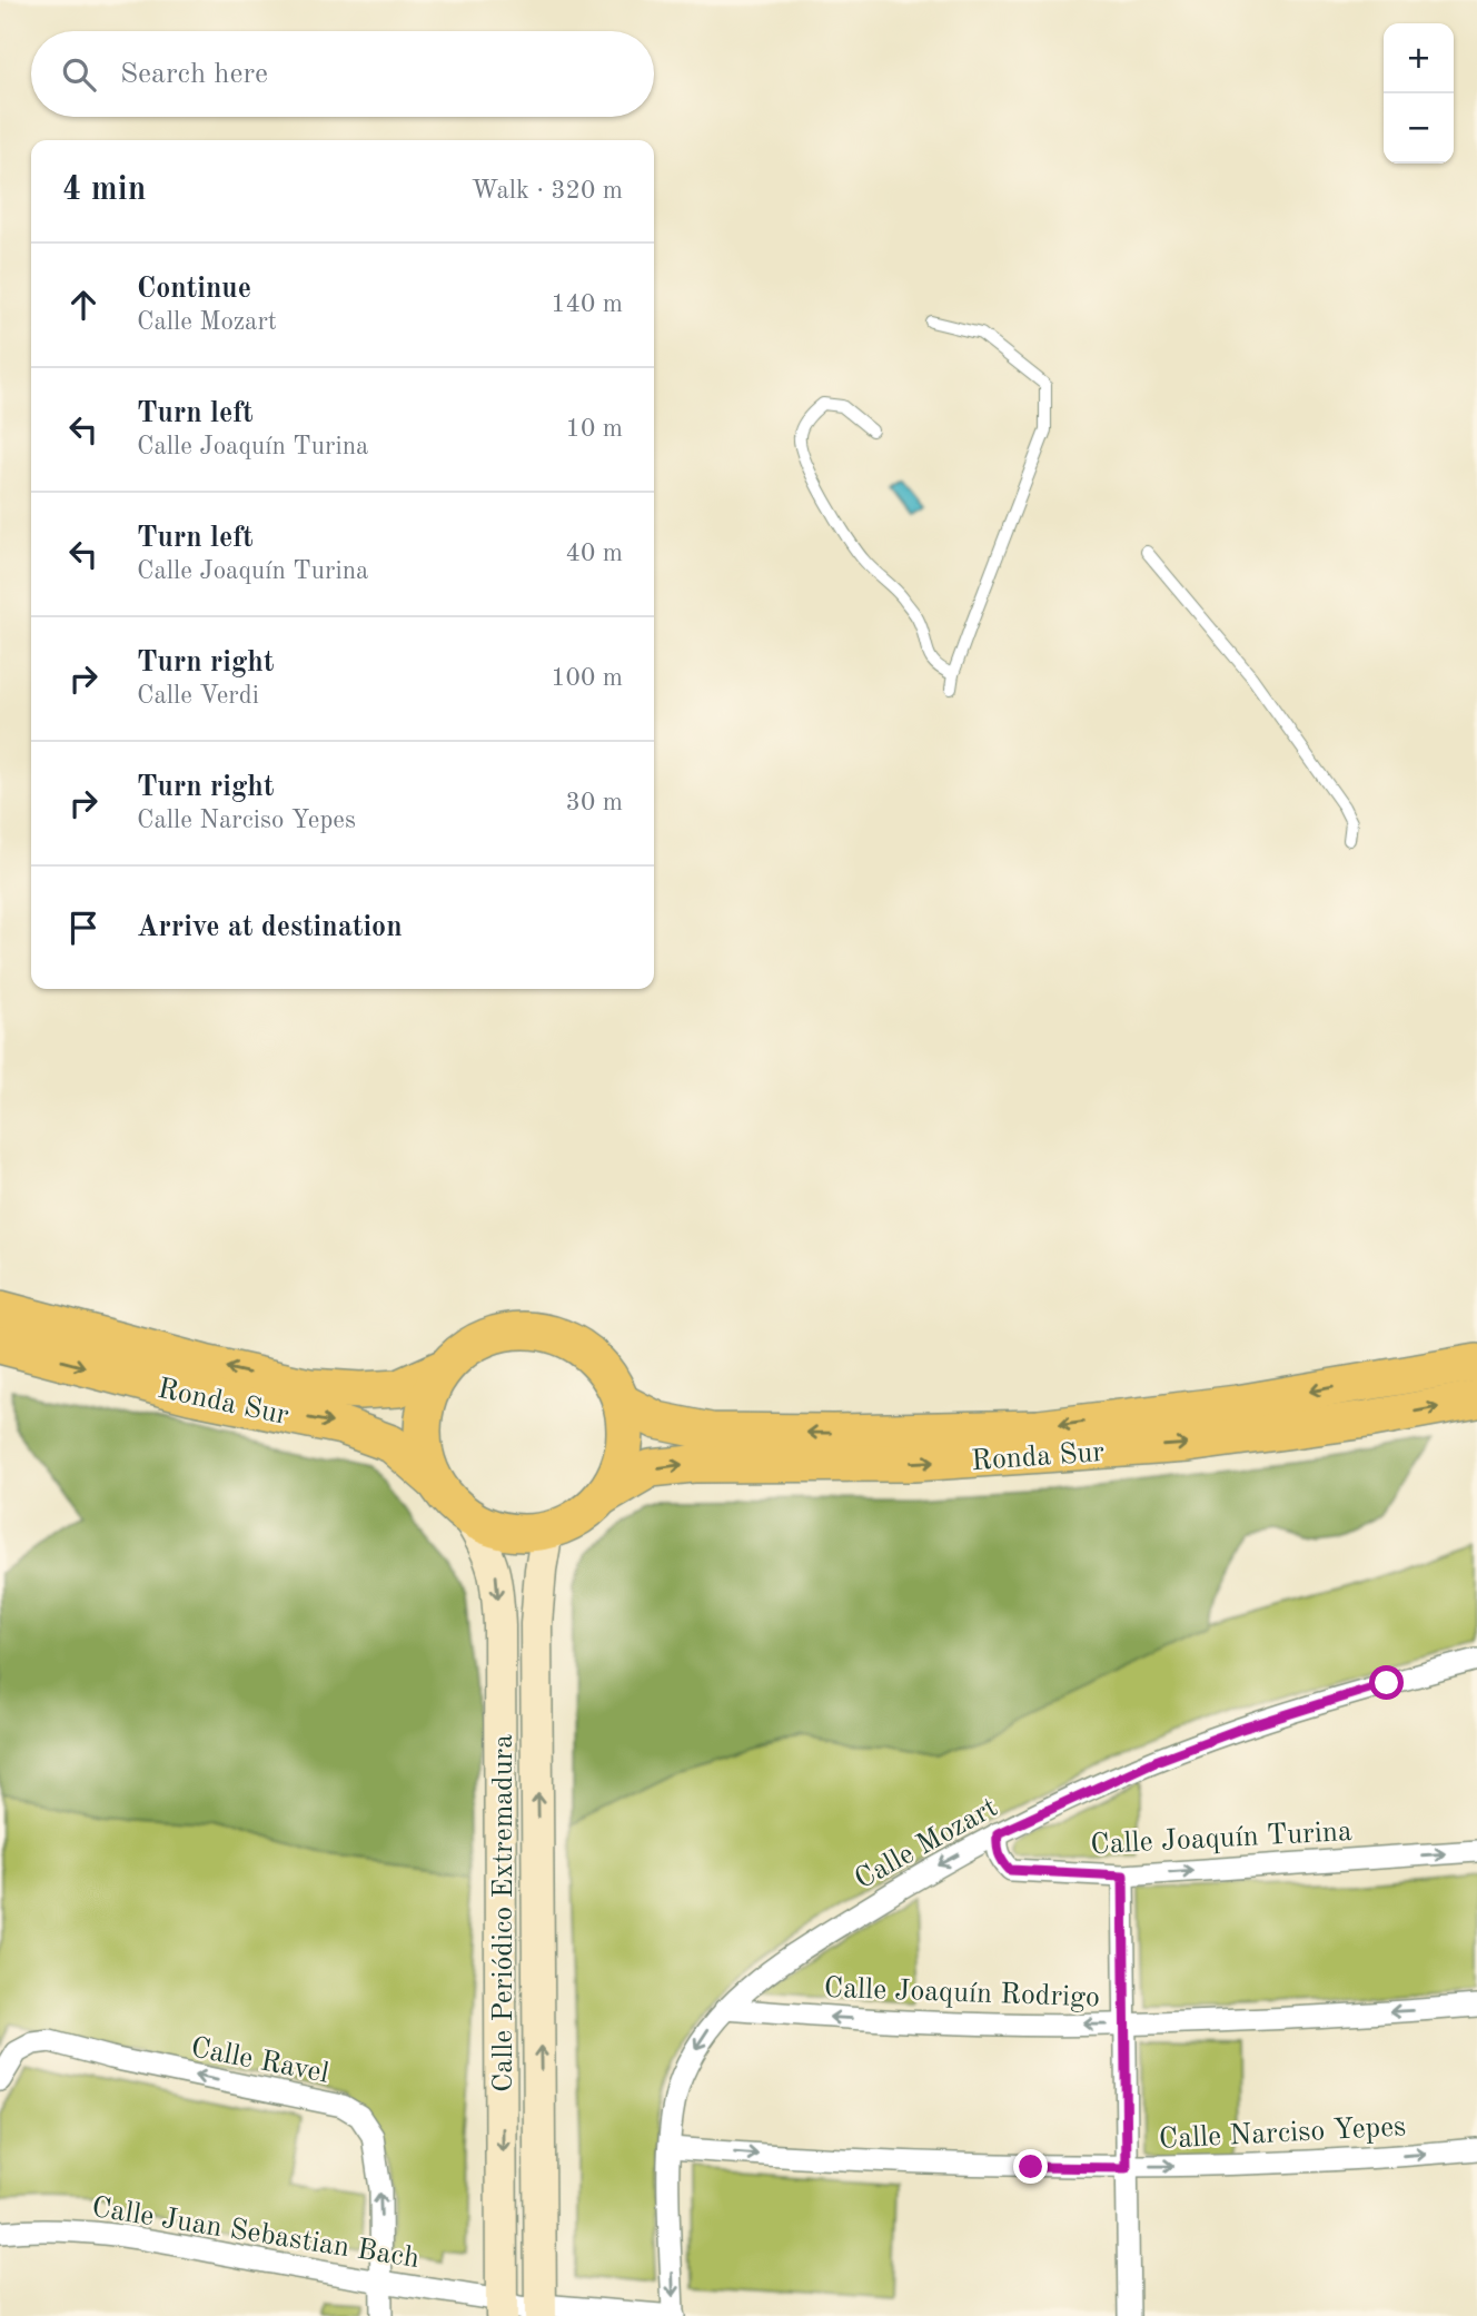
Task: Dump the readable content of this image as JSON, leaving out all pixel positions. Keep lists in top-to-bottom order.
{
  "streets": {
    "highway": ["Ronda Sur"],
    "main road": ["Calle Periódico Extremadura"],
    "street": [
      "Calle Joaquín Turina",
      "Calle Mozart",
      "Calle Joaquín Rodrigo",
      "Calle Ravel",
      "Calle Narciso Yepes",
      "Calle Juan Sebastian Bach"
    ]
  },
  "crossings": [
    ["Ronda Sur", "Calle Periódico Extremadura"],
    ["Calle Joaquín Turina", "Calle Mozart"],
    ["Calle Mozart", "Calle Joaquín Rodrigo"],
    ["Calle Mozart", "Calle Narciso Yepes"],
    ["Calle Periódico Extremadura", "Calle Juan Sebastian Bach"],
    ["Calle Ravel", "Calle Juan Sebastian Bach"]
  ],
  "one_way": [
    "Calle Joaquín Turina",
    "Calle Mozart",
    "Calle Joaquín Rodrigo",
    "Calle Narciso Yepes"
  ],
  "page": {
    "map_buttons": ["+", "−"],
    "search": "Search here",
    "heading": ["4 min", "Walk · 320 m"],
    "list": [
      ["Continue", "Calle Mozart", "140 m"],
      ["Turn left", "Calle Joaquín Turina", "10 m"],
      ["Turn left", "Calle Joaquín Turina", "40 m"],
      ["Turn right", "Calle Verdi", "100 m"],
      ["Turn right", "Calle Narciso Yepes", "30 m"],
      "Arrive at destination"
    ]
  }
}
